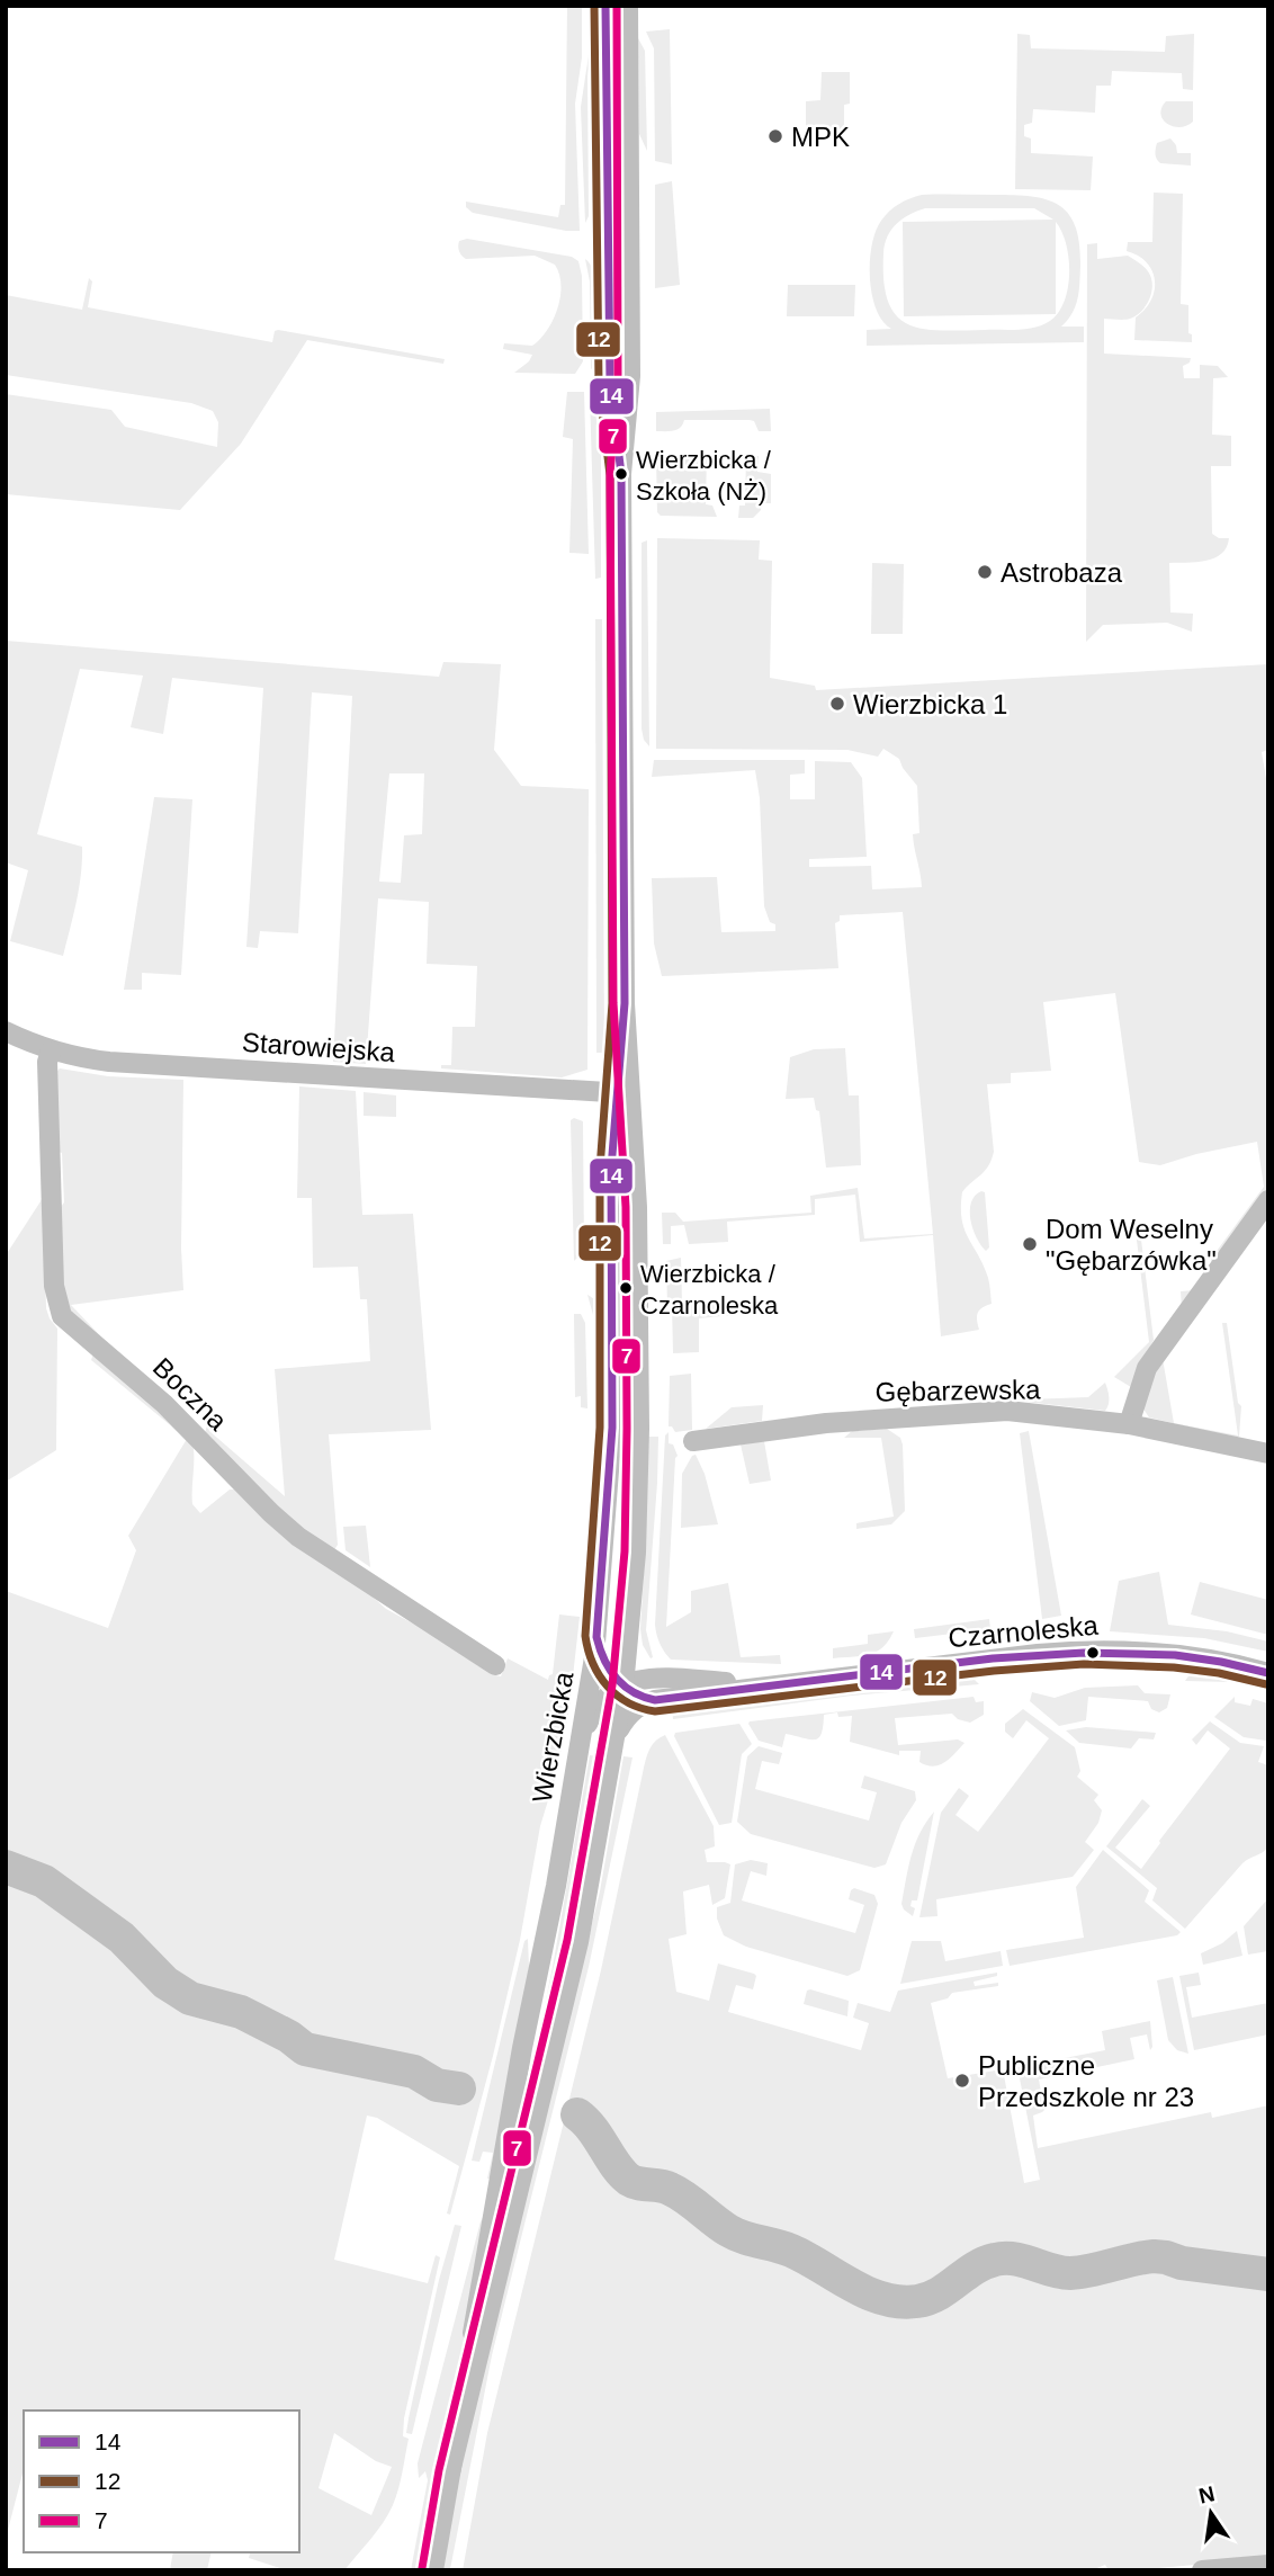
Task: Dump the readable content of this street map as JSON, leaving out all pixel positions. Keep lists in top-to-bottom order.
{
  "streets": {
    "street": [
      "Starowiejska",
      "Gębarzewska",
      "Boczna",
      "Czarnoleska",
      "Wierzbicka"
    ]
  },
  "crossings": [
    ["Starowiejska", "Boczna"],
    ["Starowiejska", "Wierzbicka"],
    ["Czarnoleska", "Wierzbicka"]
  ],
  "places": [
    "MPK",
    "Wierzbicka / Szkoła (NŻ)",
    "Astrobaza",
    "Wierzbicka 1",
    "Dom Weselny \"Gębarzówka\"",
    "Wierzbicka / Czarnoleska",
    "Publiczne Przedszkole nr 23"
  ],
  "lines": ["transit line 14", "transit line 12", "transit line 7"],
  "legend": ["14", "12", "7"],
  "north": "top"
}
